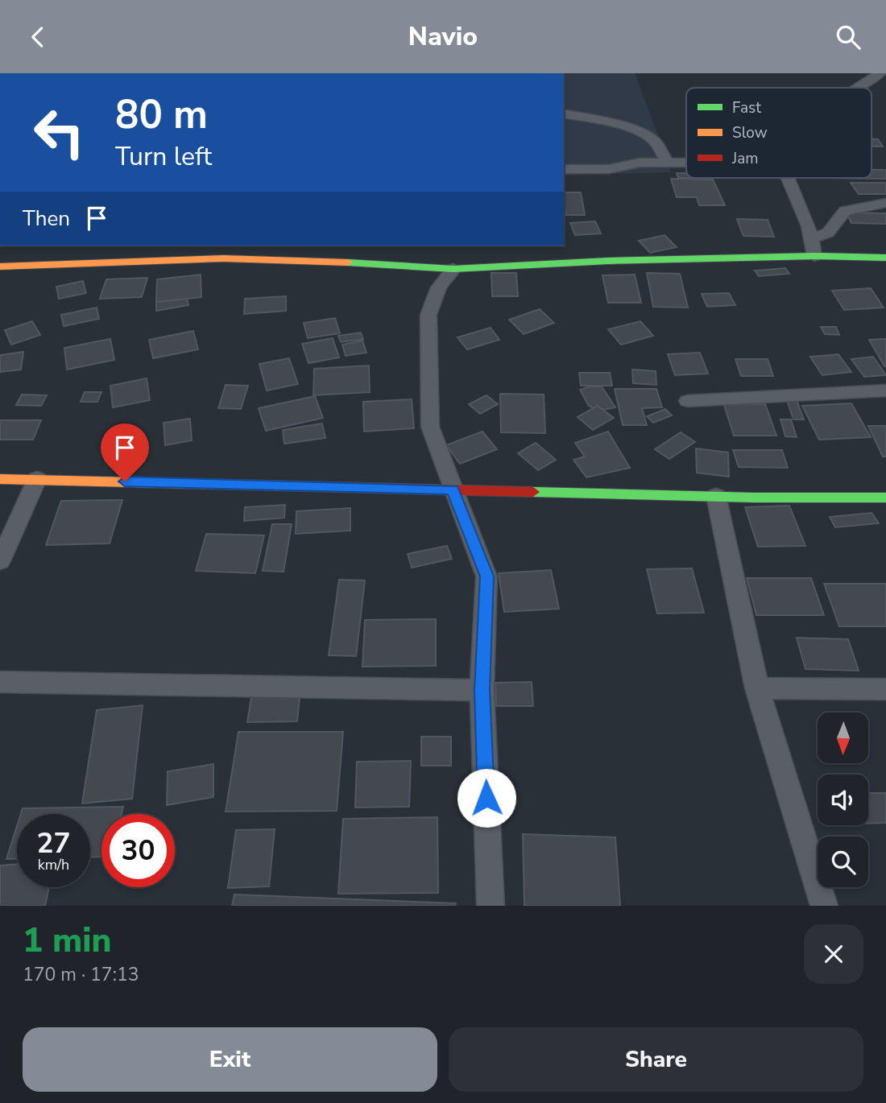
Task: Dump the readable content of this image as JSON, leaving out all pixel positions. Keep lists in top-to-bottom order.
{
  "legend": ["Fast", "Slow", "Jam"],
  "north": "bottom",
  "page": {
    "header": "Navio",
    "turn": ["80 m", "Turn left"],
    "then": "Then",
    "speed": "27 km/h",
    "limit": "30",
    "heading": ["1 min", "170 m · 17:13"],
    "buttons": ["Exit", "Share"]
  }
}
